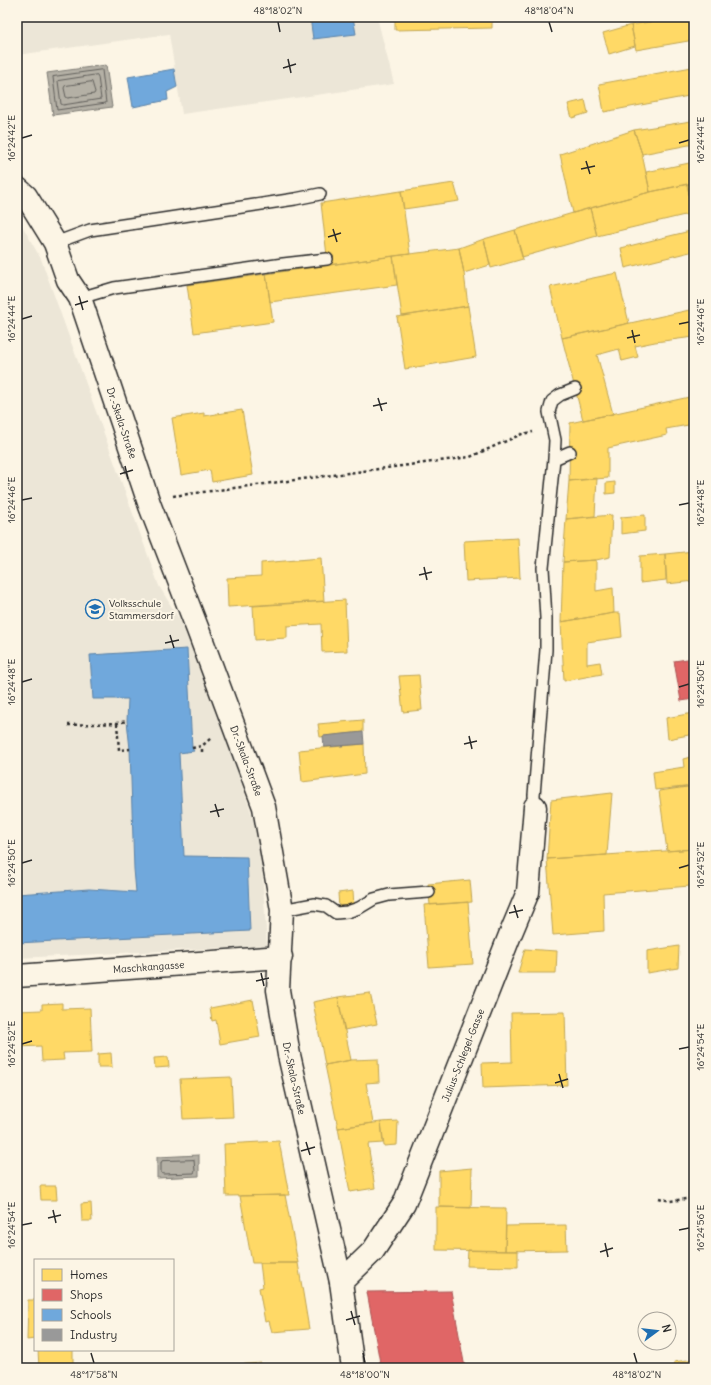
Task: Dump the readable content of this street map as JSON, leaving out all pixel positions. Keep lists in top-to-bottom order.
{
  "streets": {
    "street": ["Dr.-Skala-Straße", "Maschkangasse", "Julius-Schlegel-Gasse"]
  },
  "crossings": [
    ["Dr.-Skala-Straße", "Maschkangasse"],
    ["Dr.-Skala-Straße", "Julius-Schlegel-Gasse"]
  ],
  "places": {
    "school or university": ["Volksschule Stammersdorf"]
  },
  "legend": [
    "Homes",
    "Shops",
    "Schools",
    "Industry"
  ],
  "north": "right",
  "coordinates": [
    "48°18'02\"N",
    "48°18'04\"N",
    "16°24'42\"E",
    "16°24'44\"E",
    "16°24'46\"E",
    "16°24'48\"E",
    "16°24'50\"E",
    "16°24'52\"E",
    "16°24'54\"E",
    "16°24'56\"E",
    "48°17'58\"N",
    "48°18'00\"N"
  ]
}
